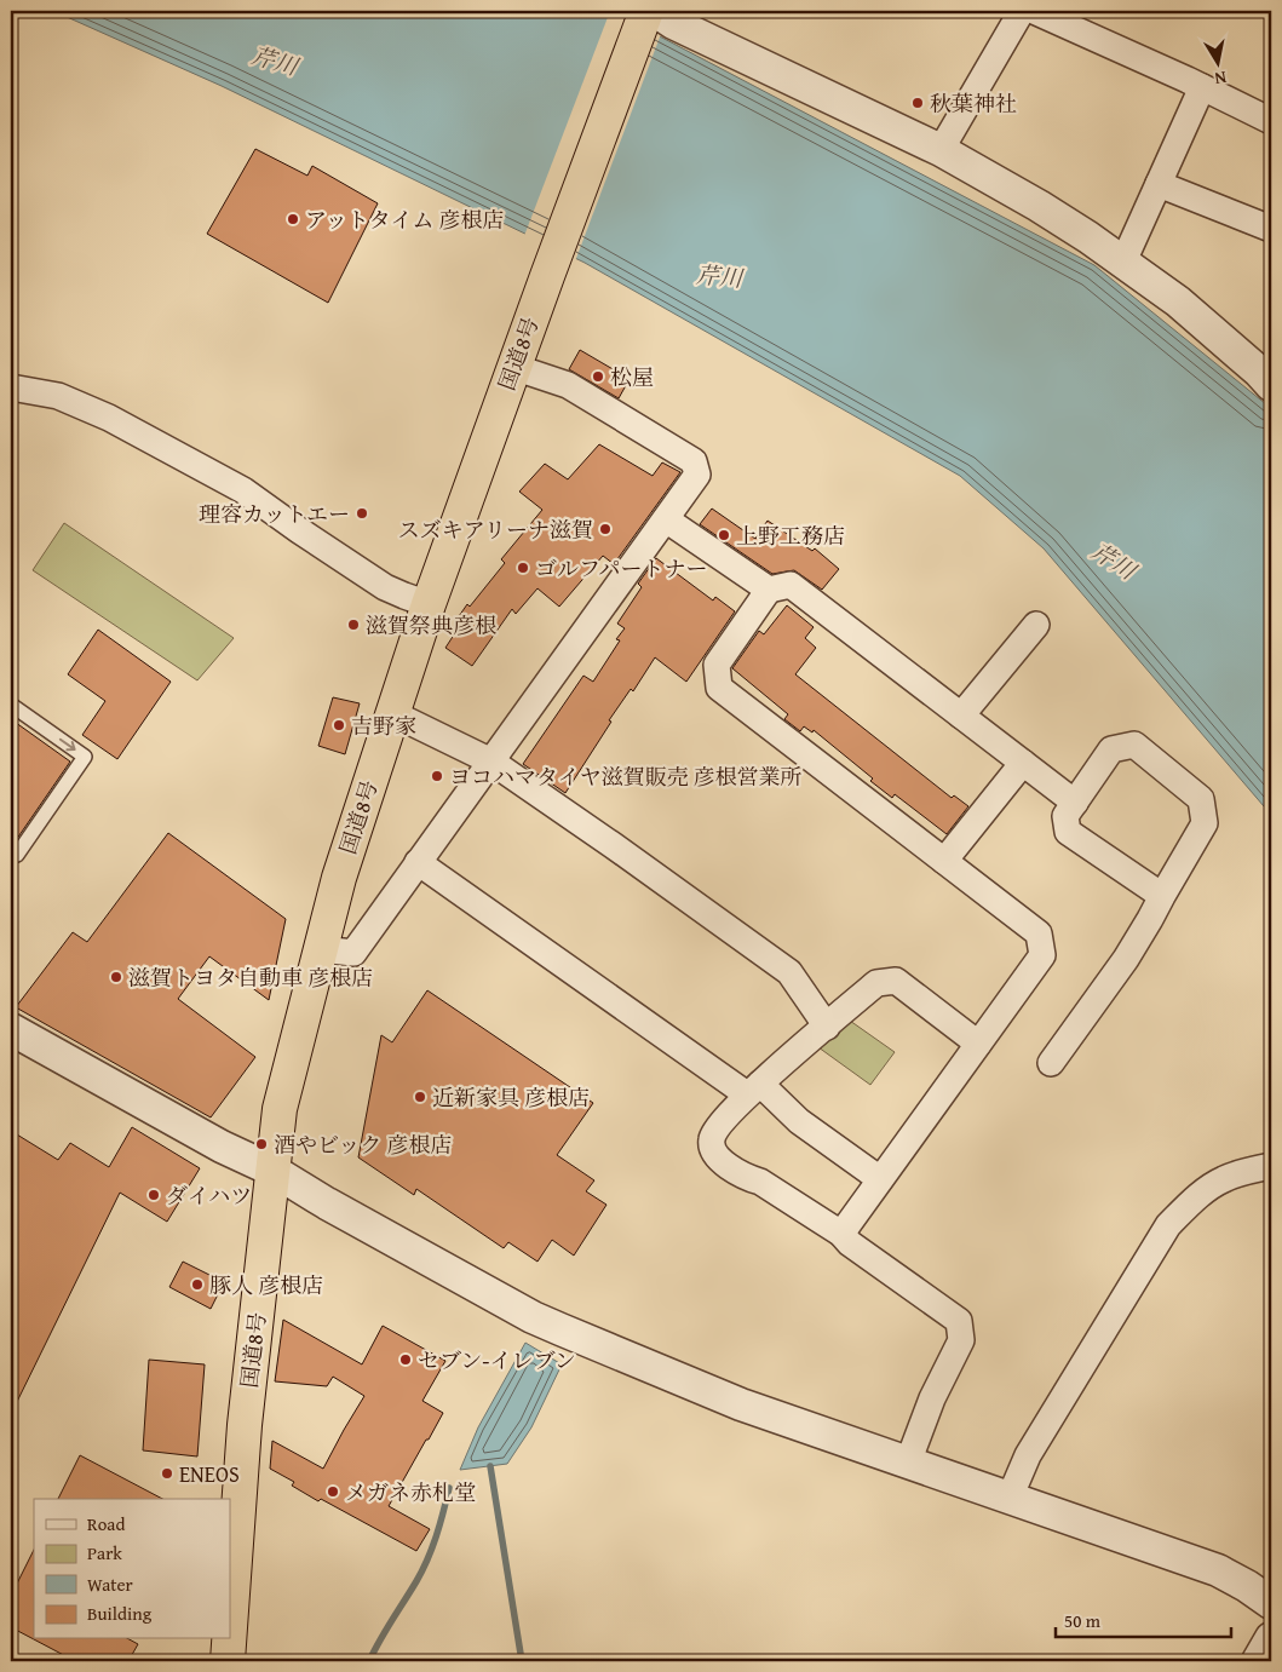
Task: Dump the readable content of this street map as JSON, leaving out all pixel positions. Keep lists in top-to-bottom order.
{
  "streets": {
    "highway": ["国道8号"]
  },
  "water": ["芹川"],
  "places": [
    "秋葉神社",
    "アットタイム 彦根店",
    "松屋",
    "理容カットエー",
    "スズキアリーナ滋賀",
    "上野工務店",
    "ゴルフパートナー",
    "滋賀祭典彦根",
    "吉野家",
    "ヨコハマタイヤ滋賀販売 彦根営業所",
    "滋賀トヨタ自動車 彦根店",
    "近新家具 彦根店",
    "酒やビック 彦根店",
    "ダイハツ",
    "豚人 彦根店",
    "セブン-イレブン",
    "ENEOS",
    "メガネ赤札堂"
  ],
  "legend": [
    "Road",
    "Park",
    "Water",
    "Building"
  ],
  "scale_bar": "50 m",
  "north": "bottom"
}
